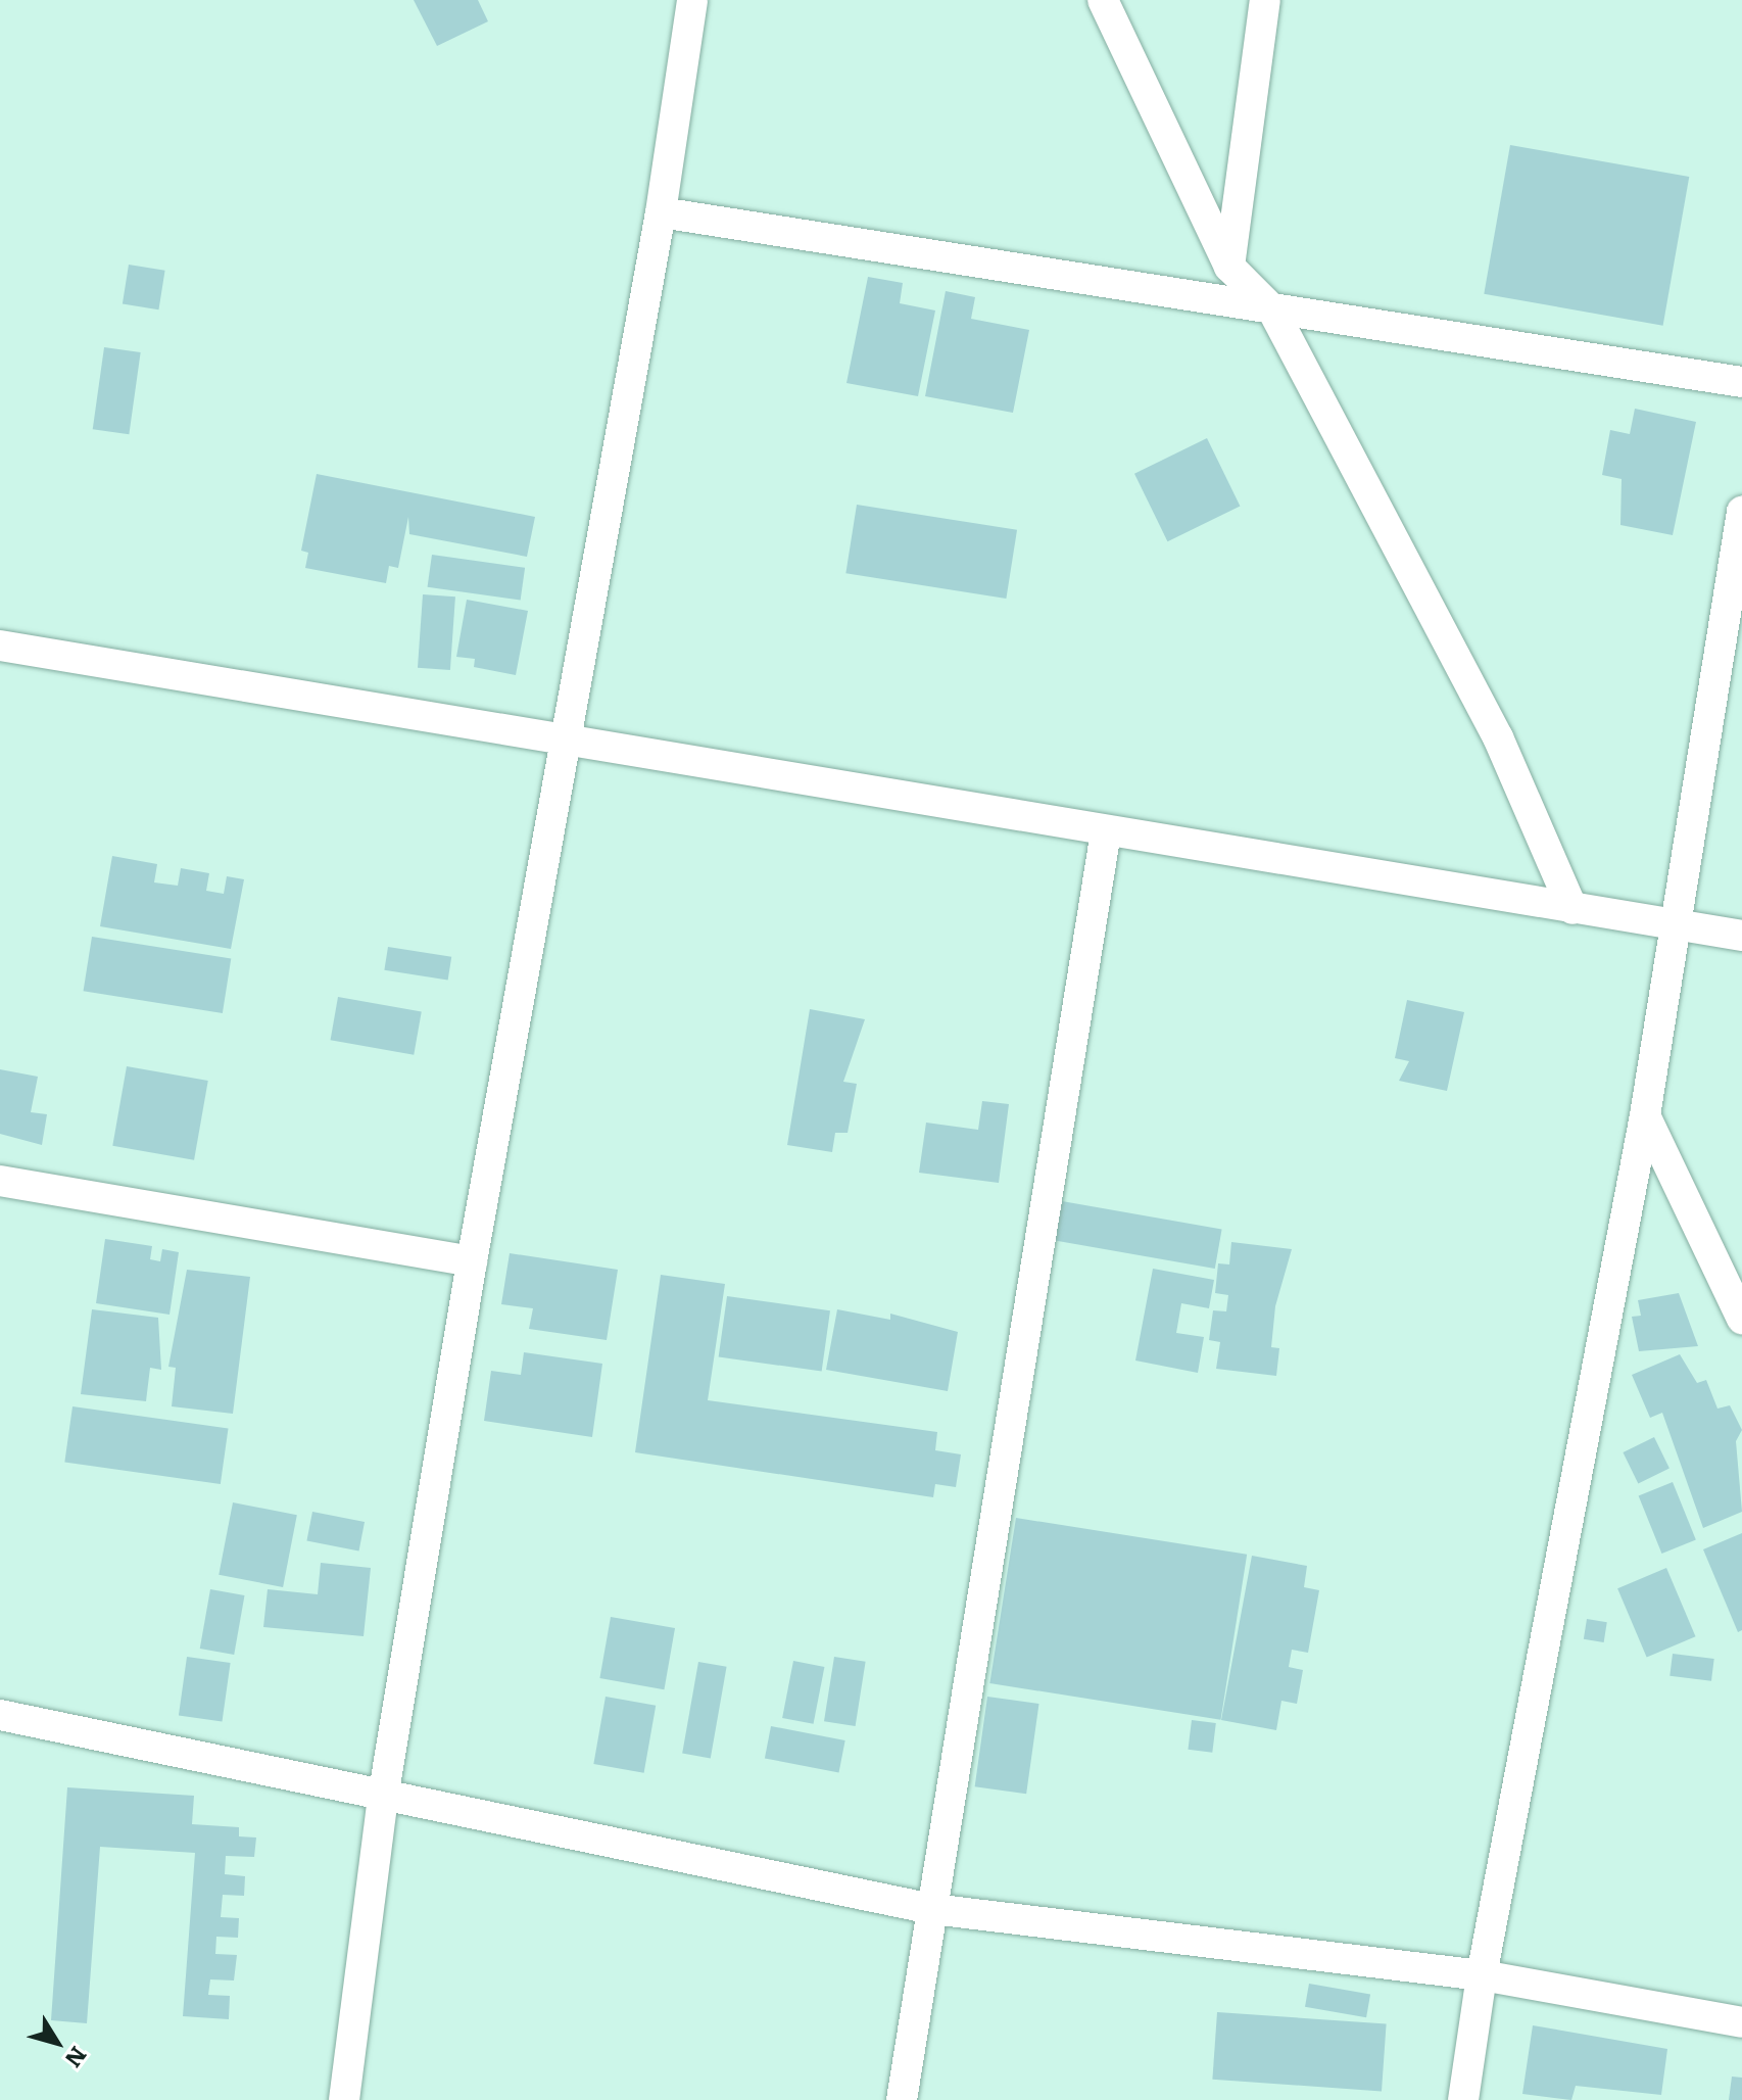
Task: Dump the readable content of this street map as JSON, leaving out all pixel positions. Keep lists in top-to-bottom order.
{
  "north": "bottom right"
}
